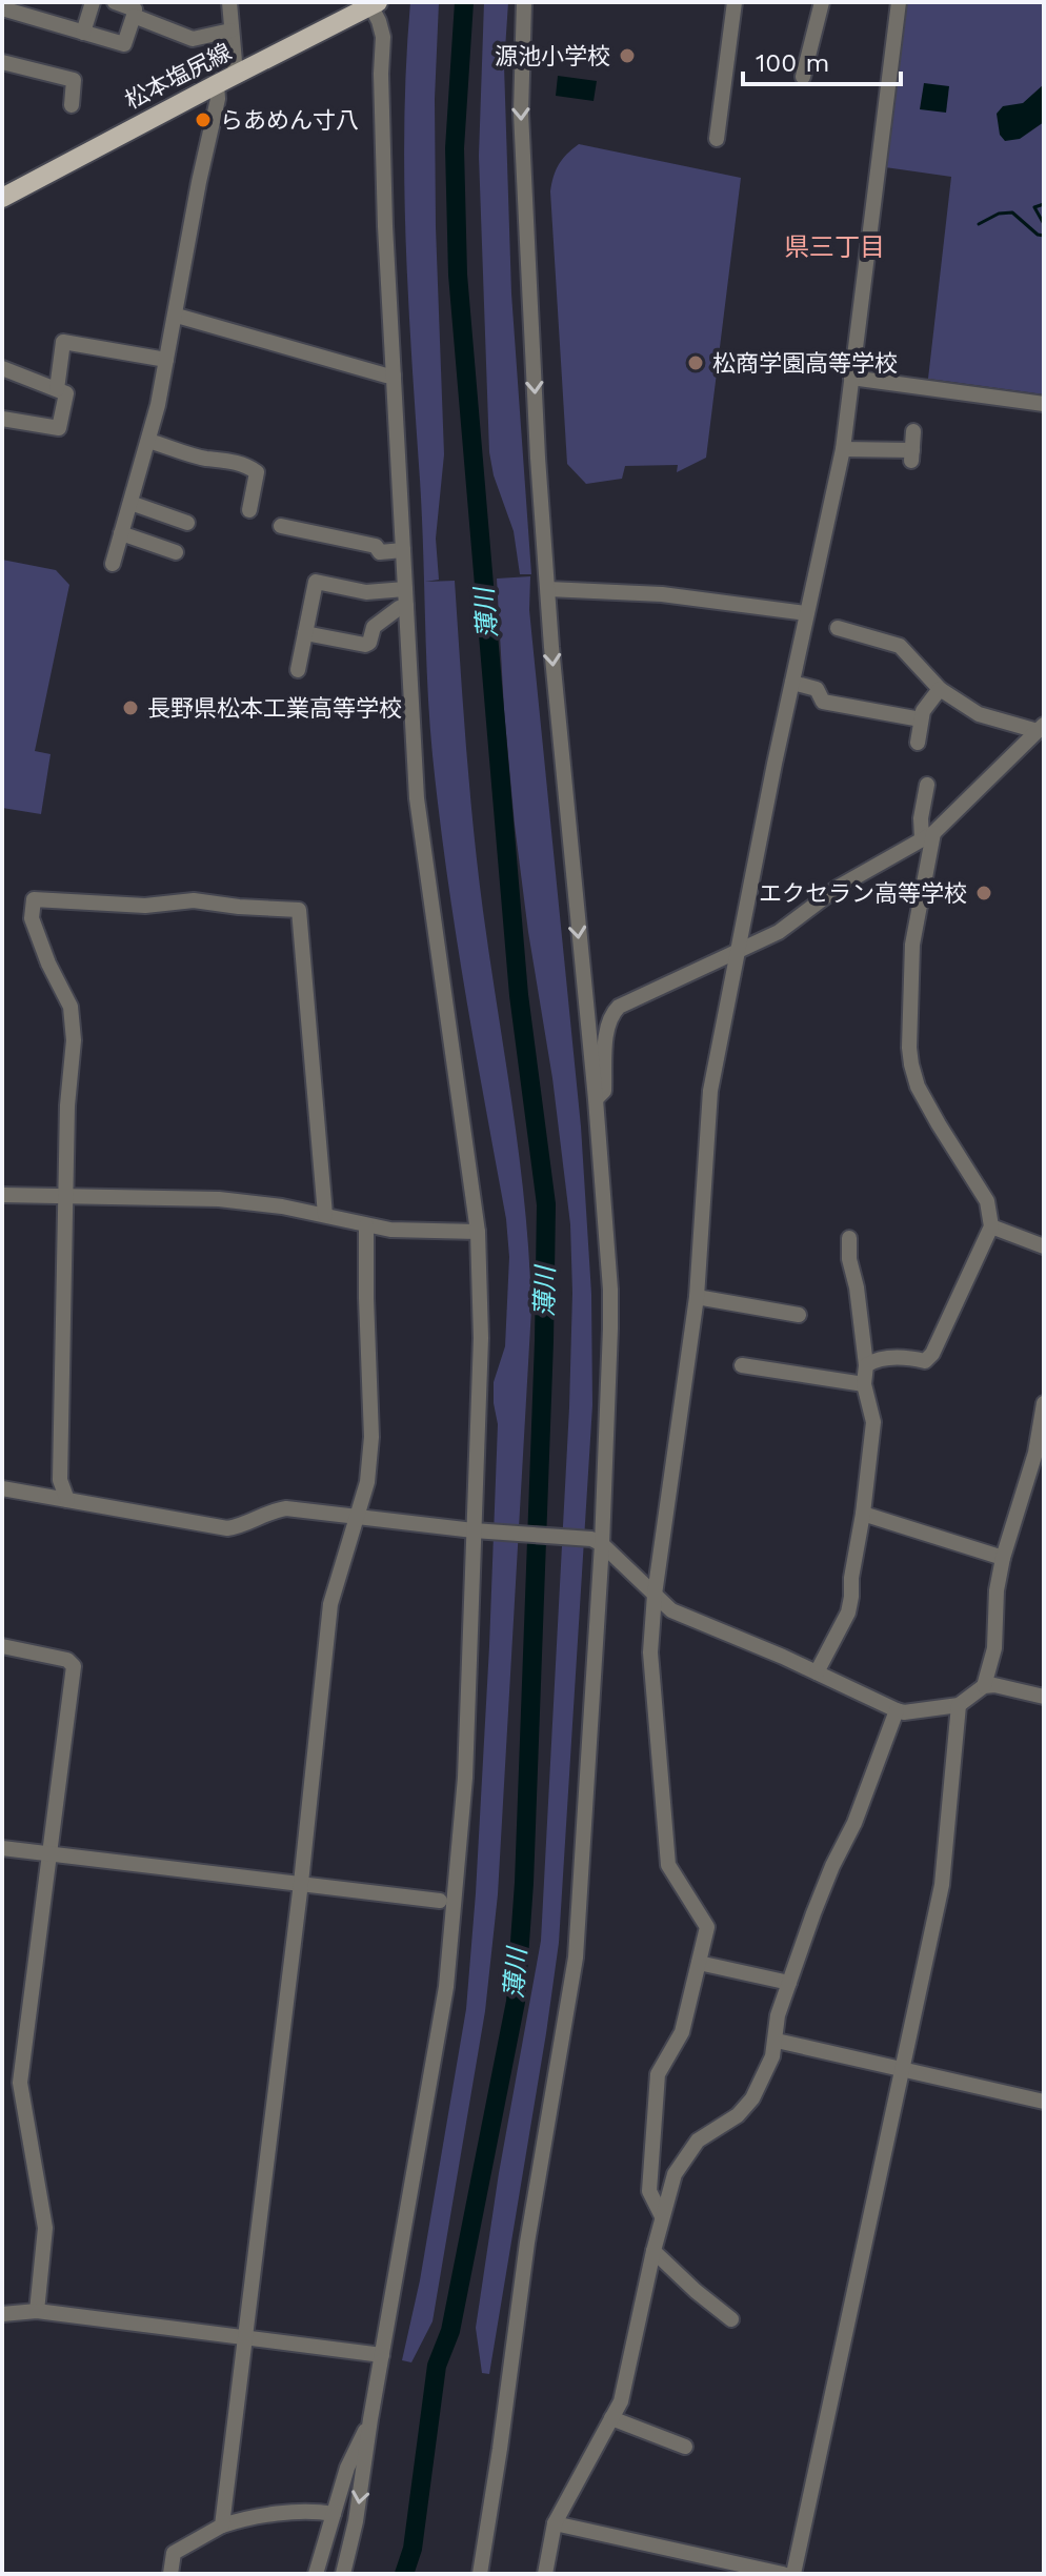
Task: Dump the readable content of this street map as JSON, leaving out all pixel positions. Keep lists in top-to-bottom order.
{
  "streets": {
    "main road": ["松本塩尻線"]
  },
  "districts": ["県三丁目"],
  "water": ["薄川"],
  "places": [
    "源池小学校",
    "らあめん寸八",
    "松商学園高等学校",
    "長野県松本工業高等学校",
    "エクセラン高等学校"
  ],
  "scale_bar": "100 m"
}
